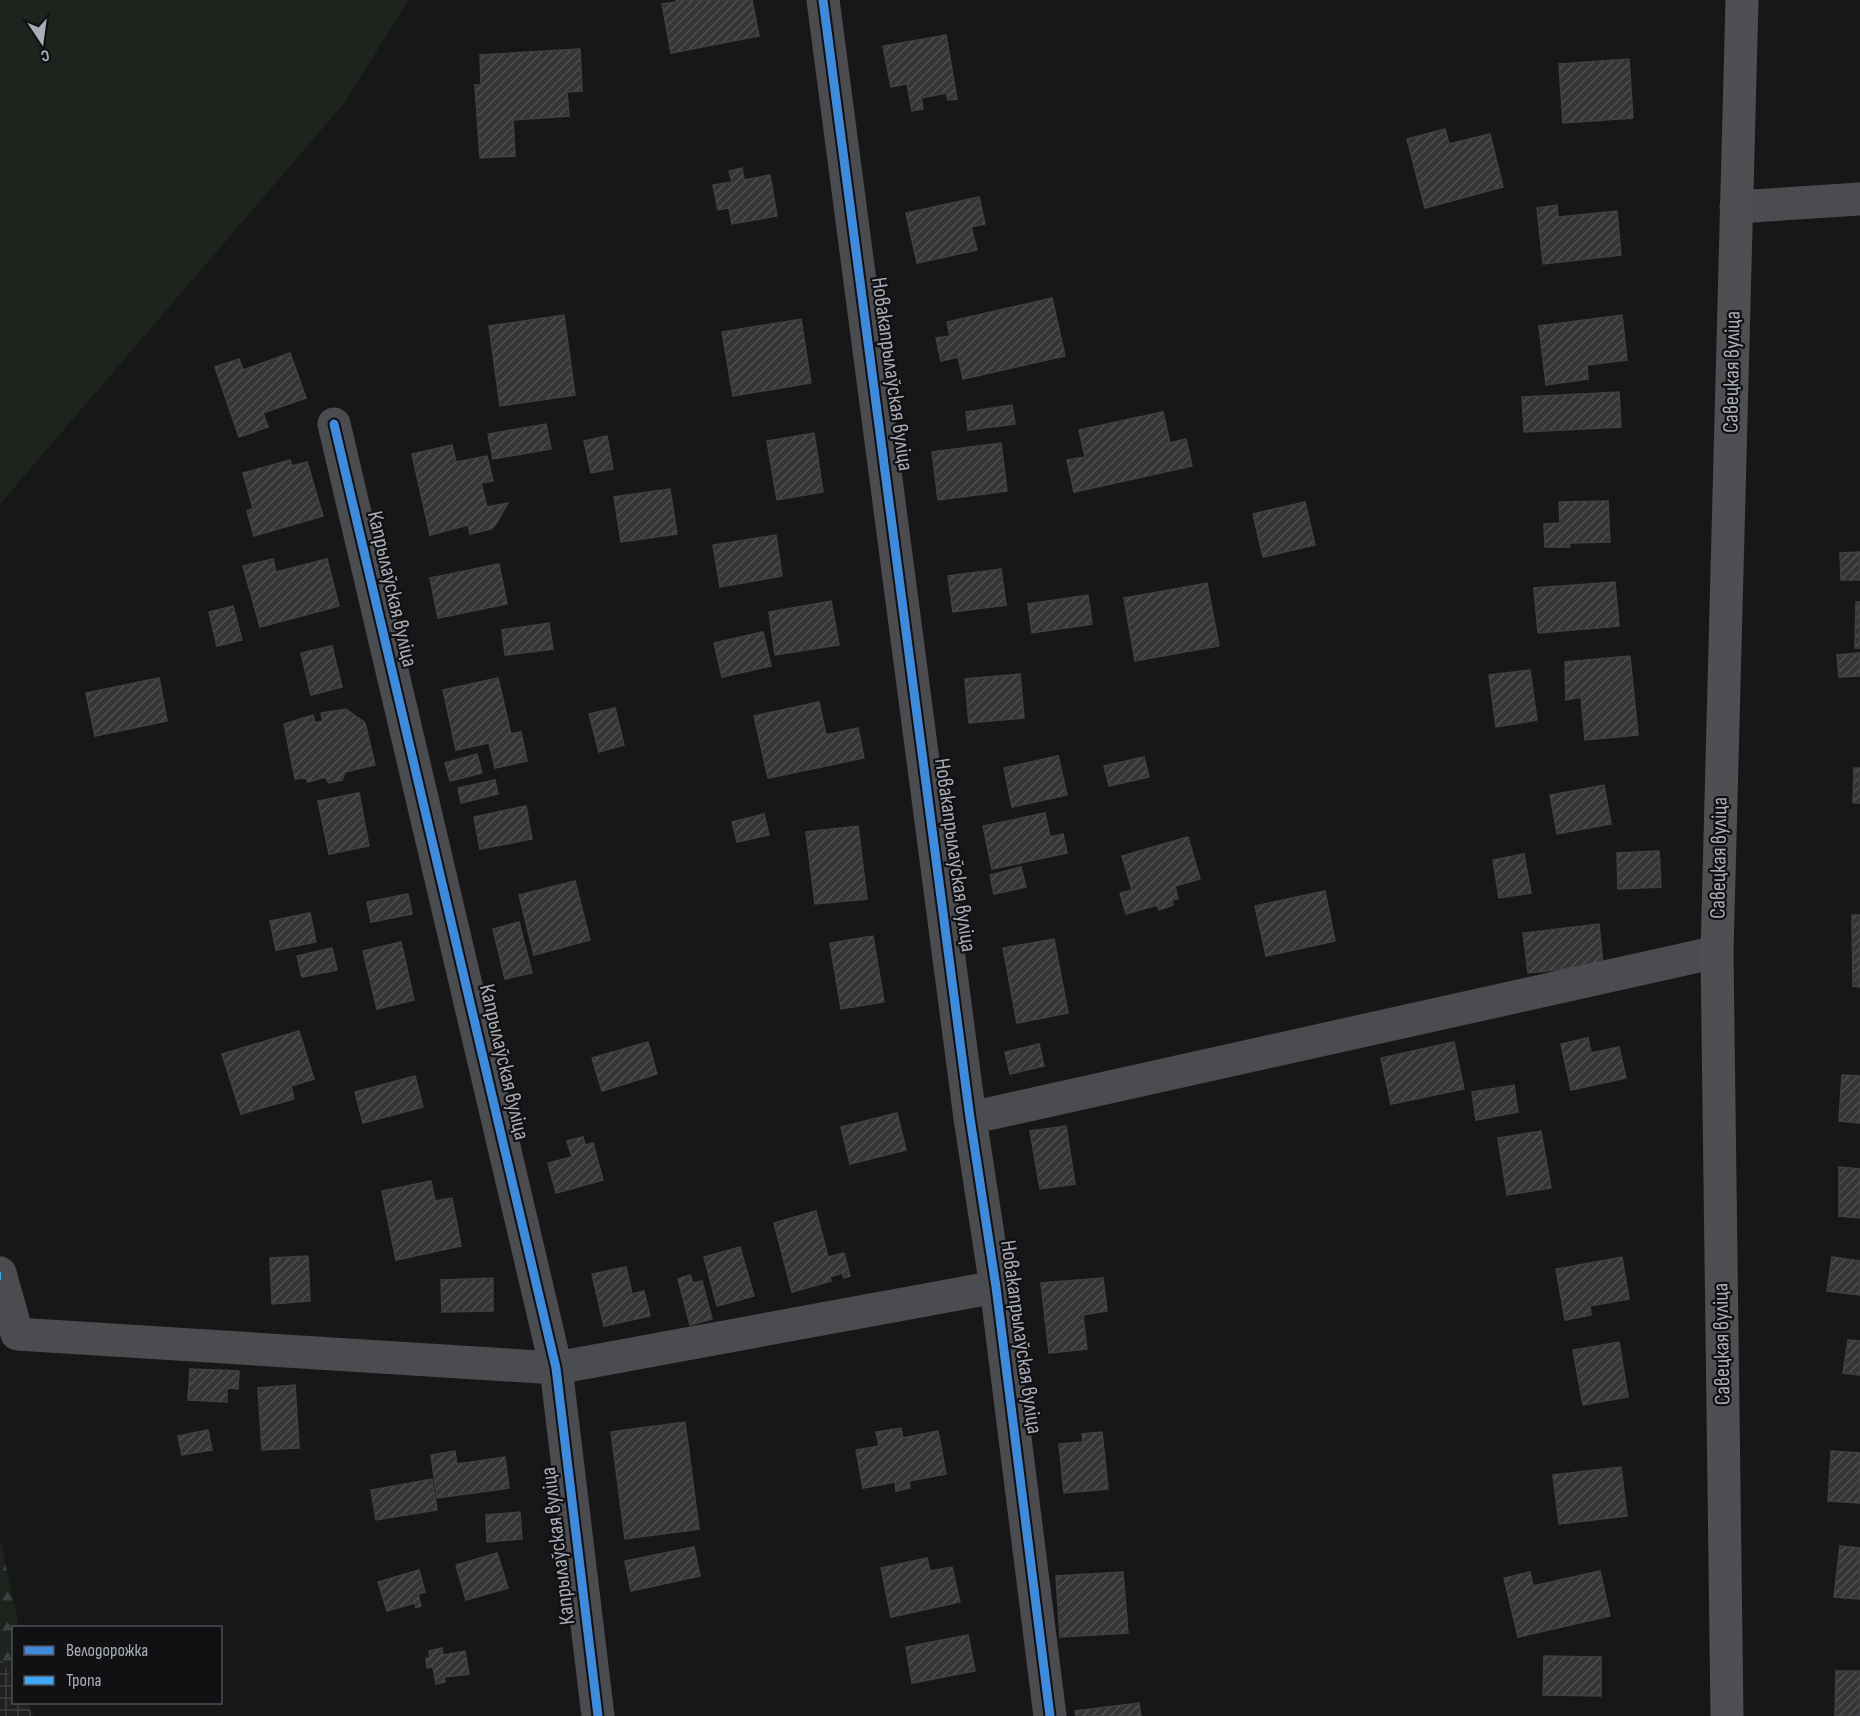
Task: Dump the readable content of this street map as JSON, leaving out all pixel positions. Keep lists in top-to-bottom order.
{
  "streets": {
    "main road": ["Савецкая вуліца"],
    "street": ["Новакапрылаўская вуліца", "Капрылаўская вуліца"]
  },
  "legend": ["Велодорожка", "Тропа"],
  "north": "bottom"
}
